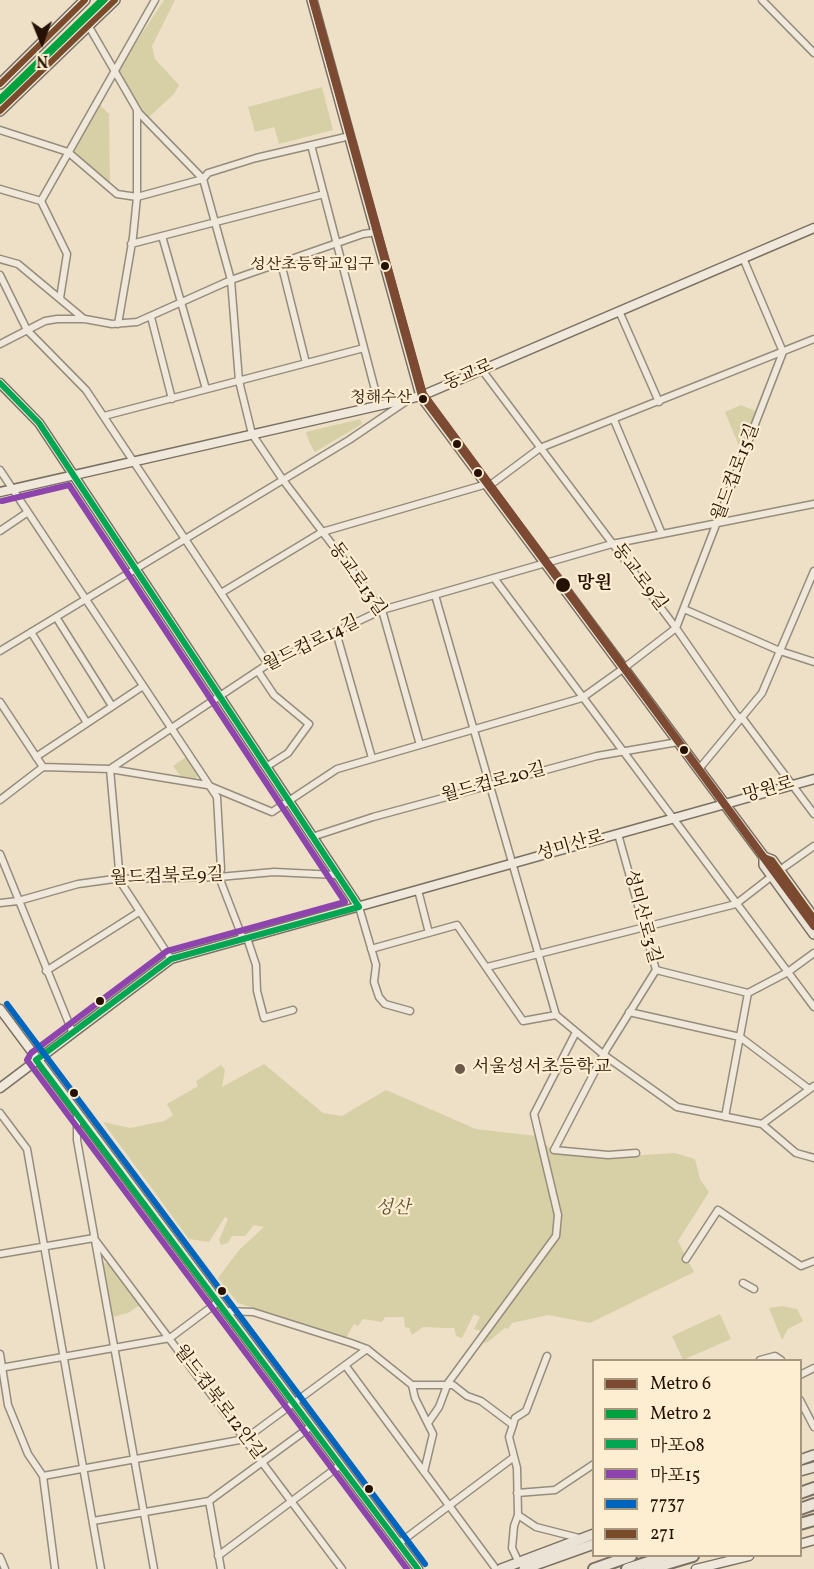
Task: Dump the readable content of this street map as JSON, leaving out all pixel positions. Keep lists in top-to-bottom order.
{
  "streets": {
    "street": [
      "동교로",
      "월드컵로15길",
      "동교로9길",
      "동교로13길",
      "월드컵로14길",
      "월드컵로20길",
      "망원로",
      "성미산로",
      "월드컵북로9길",
      "성미산로3길",
      "월드컵북로12안길"
    ]
  },
  "crossings": [
    ["동교로", "동교로9길"],
    ["동교로", "동교로13길"],
    ["월드컵로15길", "동교로9길"],
    ["월드컵로15길", "동교로13길"],
    ["월드컵로15길", "월드컵로14길"],
    ["동교로9길", "월드컵로14길"],
    ["동교로9길", "망원로"],
    ["동교로13길", "월드컵로14길"],
    ["망원로", "성미산로"],
    ["성미산로", "성미산로3길"]
  ],
  "parks": ["성산"],
  "places": [
    "성산초등학교입구",
    "청해수산",
    "망원",
    "서울성서초등학교"
  ],
  "lines": [
    "metro line 6",
    "metro line 2",
    "transit line 271",
    "transit line 마포08",
    "transit line 마포15",
    "transit line 7737"
  ],
  "legend": [
    "Metro 6",
    "Metro 2",
    "마포08",
    "마포15",
    "7737",
    "271"
  ],
  "north": "bottom"
}
